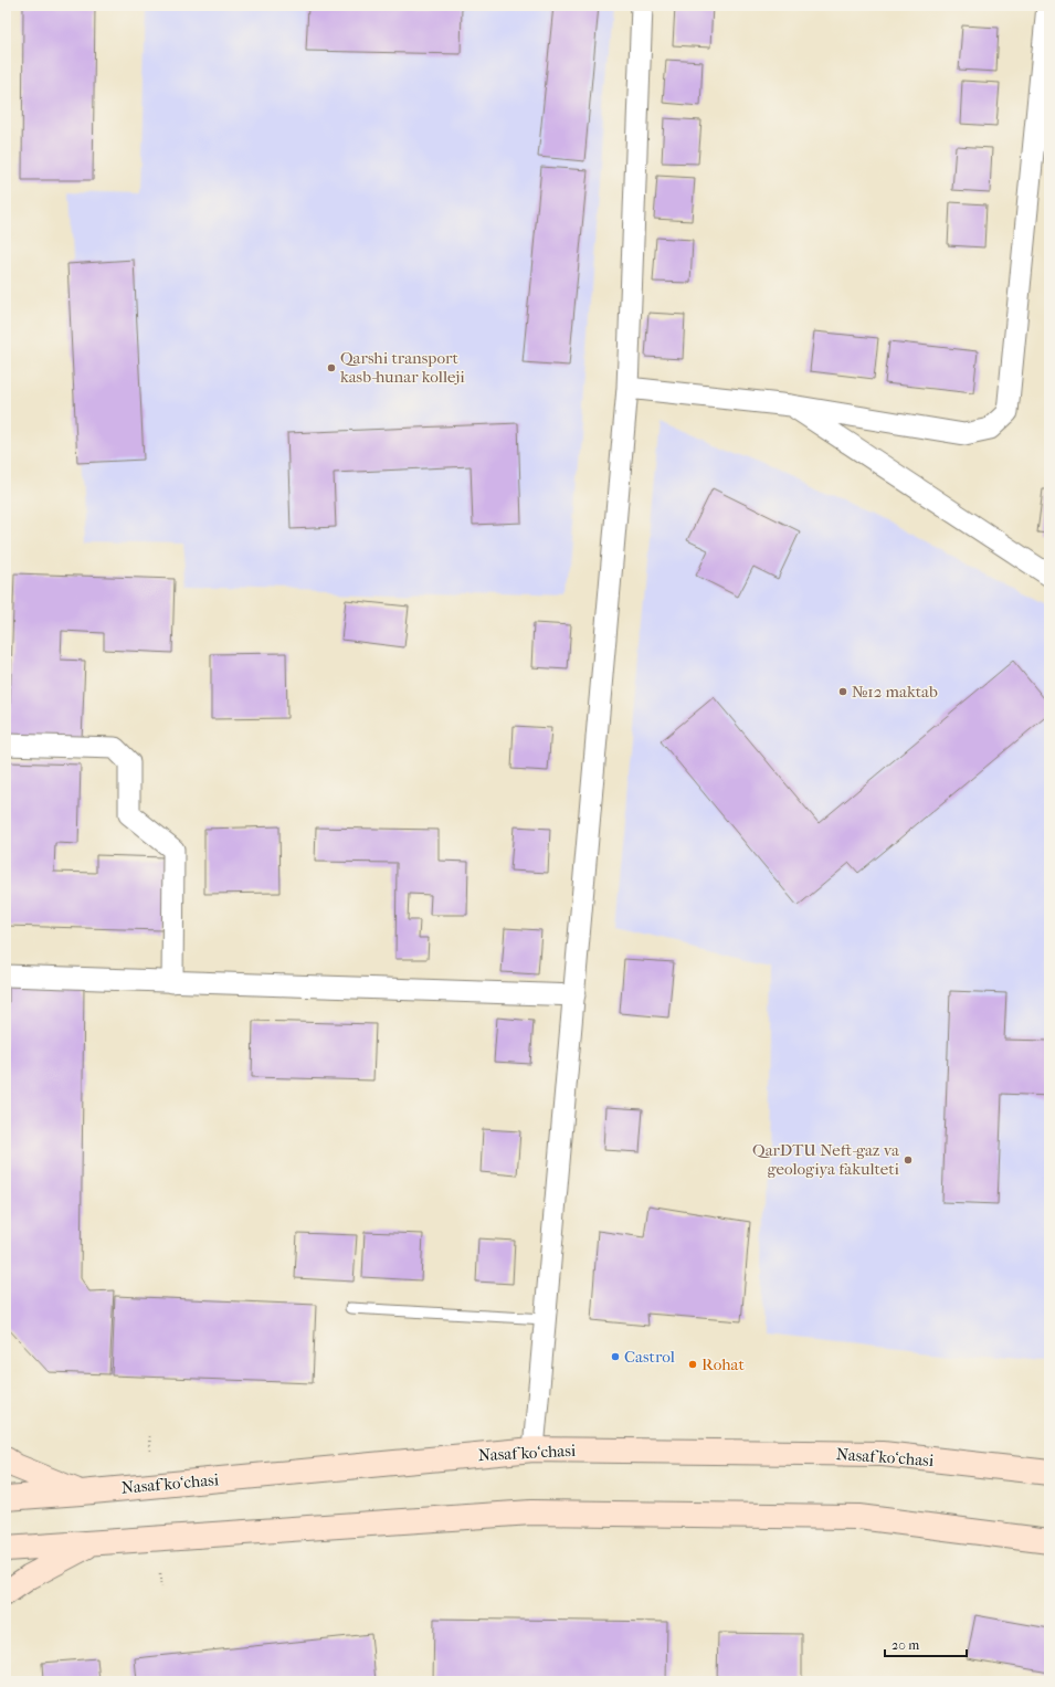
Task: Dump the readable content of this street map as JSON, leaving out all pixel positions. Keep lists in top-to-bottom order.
{
  "streets": {
    "main road": ["Nasaf ko‘chasi"]
  },
  "places": [
    "Qarshi transport kasb-hunar kolleji",
    "№12 maktab",
    "QarDTU Neft-gaz va geologiya fakulteti",
    "Castrol",
    "Rohat"
  ],
  "scale_bar": "20 m"
}
